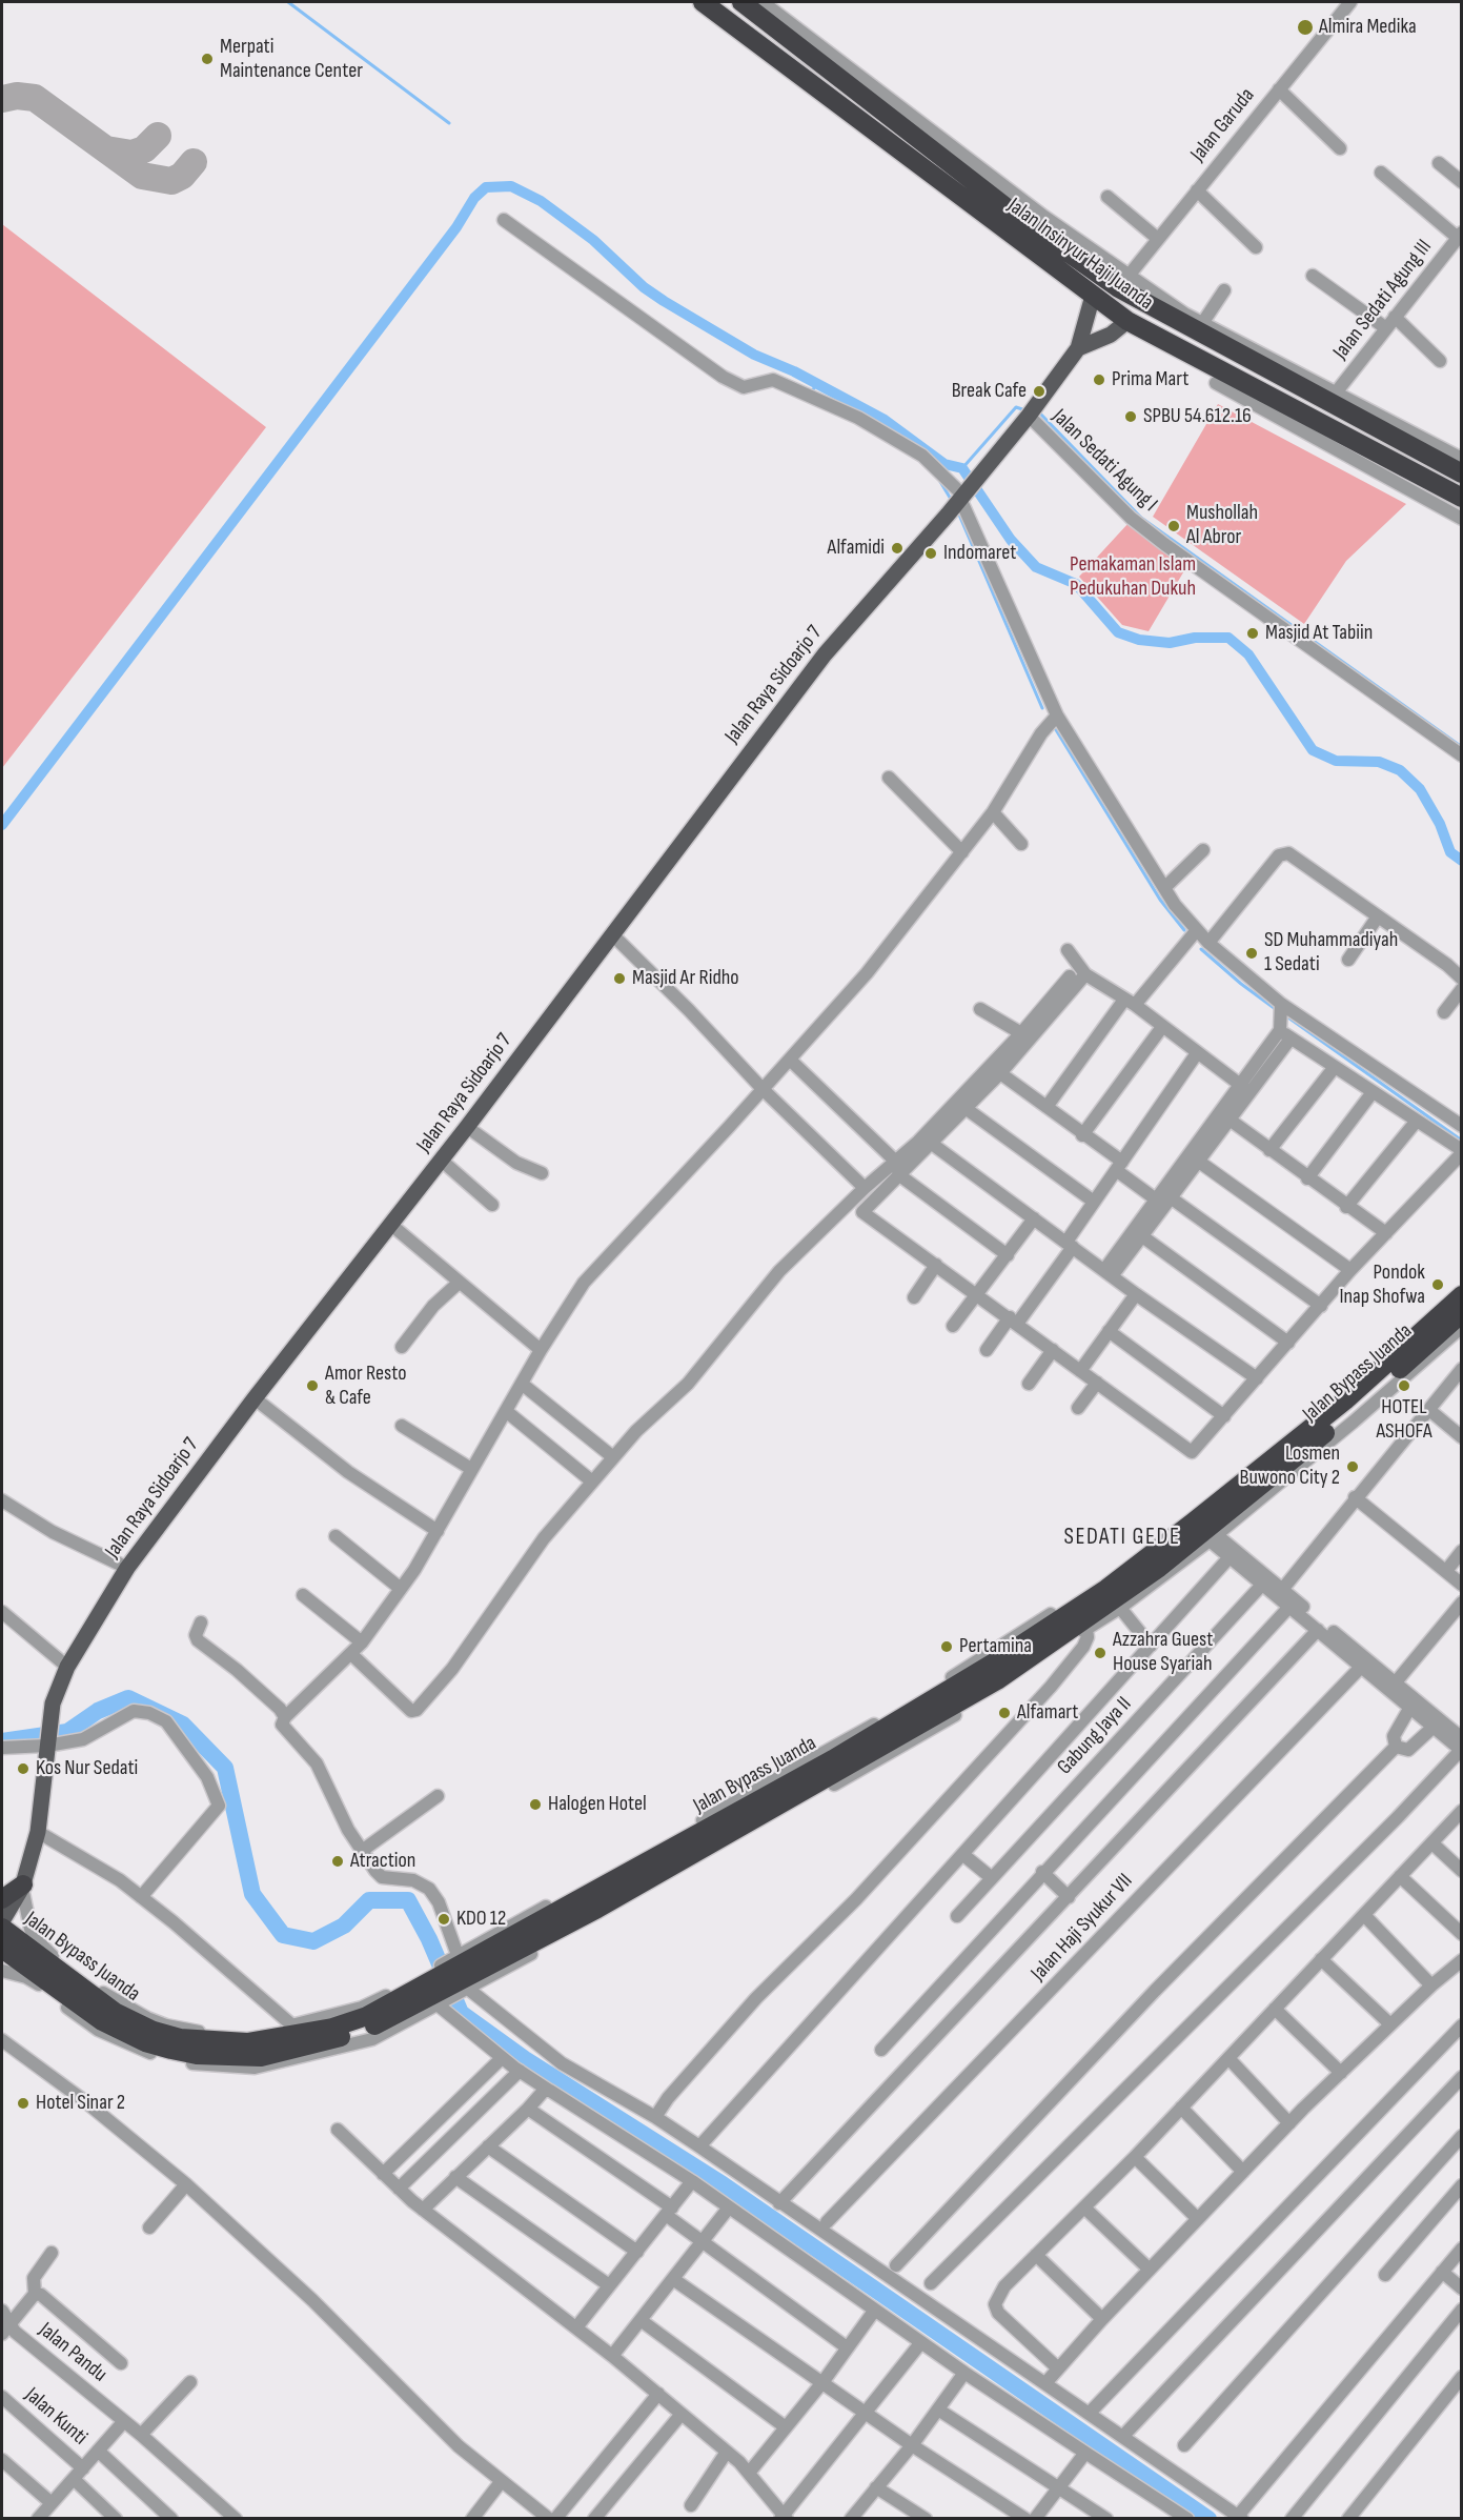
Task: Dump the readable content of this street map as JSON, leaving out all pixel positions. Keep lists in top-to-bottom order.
{
  "streets": {
    "highway": ["Jalan Insinyur Haji Juanda", "Jalan Bypass Juanda"],
    "main road": ["Jalan Raya Sidoarjo 7"],
    "street": [
      "Jalan Garuda",
      "Jalan Sedati Agung III",
      "Jalan Sedati Agung I",
      "Gabung Jaya II",
      "Jalan Haji Syukur VII",
      "Jalan Pandu",
      "Jalan Kunti"
    ]
  },
  "crossings": [
    ["Jalan Garuda", "Jalan Insinyur Haji Juanda"],
    ["Jalan Insinyur Haji Juanda", "Jalan Sedati Agung III"],
    ["Jalan Insinyur Haji Juanda", "Jalan Raya Sidoarjo 7"],
    ["Jalan Sedati Agung I", "Jalan Raya Sidoarjo 7"]
  ],
  "districts": ["SEDATI GEDE"],
  "parks": ["Pemakaman Islam Pedukuhan Dukuh"],
  "places": [
    "Almira Medika",
    "Merpati Maintenance Center",
    "Prima Mart",
    "Break Cafe",
    "SPBU 54.612.16",
    "Mushollah Al Abror",
    "Alfamidi",
    "Indomaret",
    "Masjid At Tabiin",
    "SD Muhammadiyah 1 Sedati",
    "Masjid Ar Ridho",
    "Pondok Inap Shofwa",
    "Amor Resto & Cafe",
    "HOTEL ASHOFA",
    "Losmen Buwono City 2",
    "Pertamina",
    "Azzahra Guest House Syariah",
    "Alfamart",
    "Kos Nur Sedati",
    "Halogen Hotel",
    "Atraction",
    "KDO 12",
    "Hotel Sinar 2"
  ]
}
